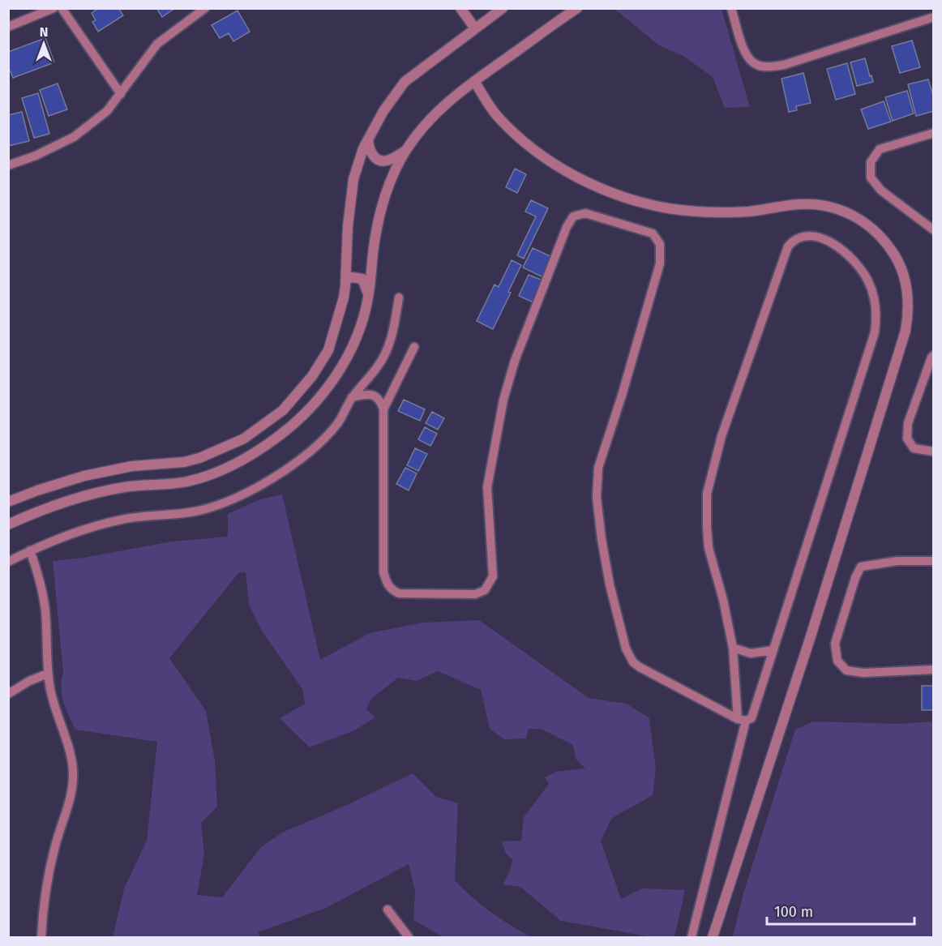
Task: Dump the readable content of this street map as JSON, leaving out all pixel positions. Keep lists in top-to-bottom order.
{
  "scale_bar": "100 m",
  "north": "top"
}
